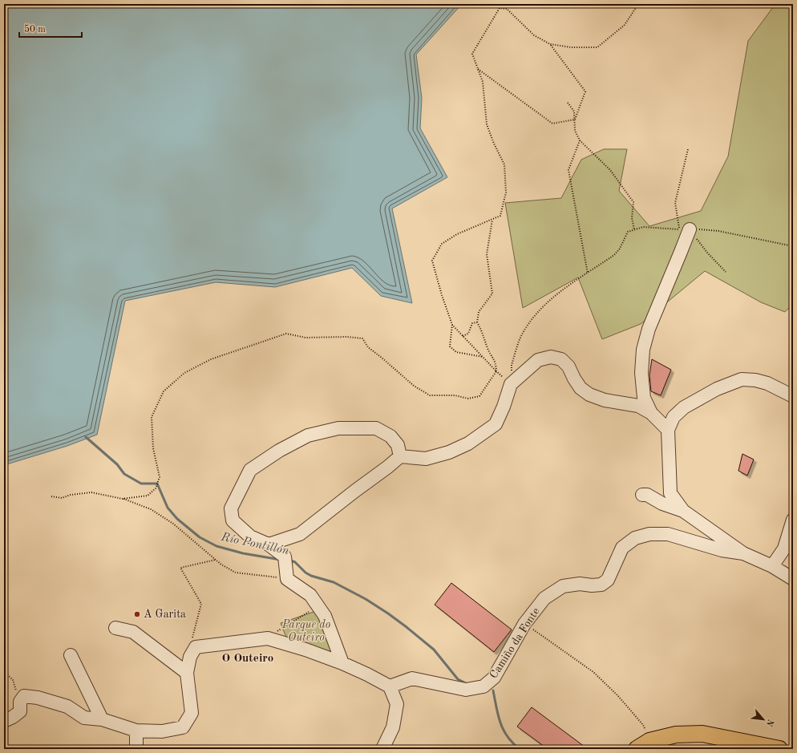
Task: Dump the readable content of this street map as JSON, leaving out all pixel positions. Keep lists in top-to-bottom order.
{
  "streets": {
    "street": ["Camiño da Fonte"]
  },
  "districts": ["O Outeiro"],
  "water": ["Río Pontillón"],
  "parks": ["Parque do Outeiro"],
  "places": ["A Garita"],
  "scale_bar": "50 m",
  "north": "bottom right"
}
